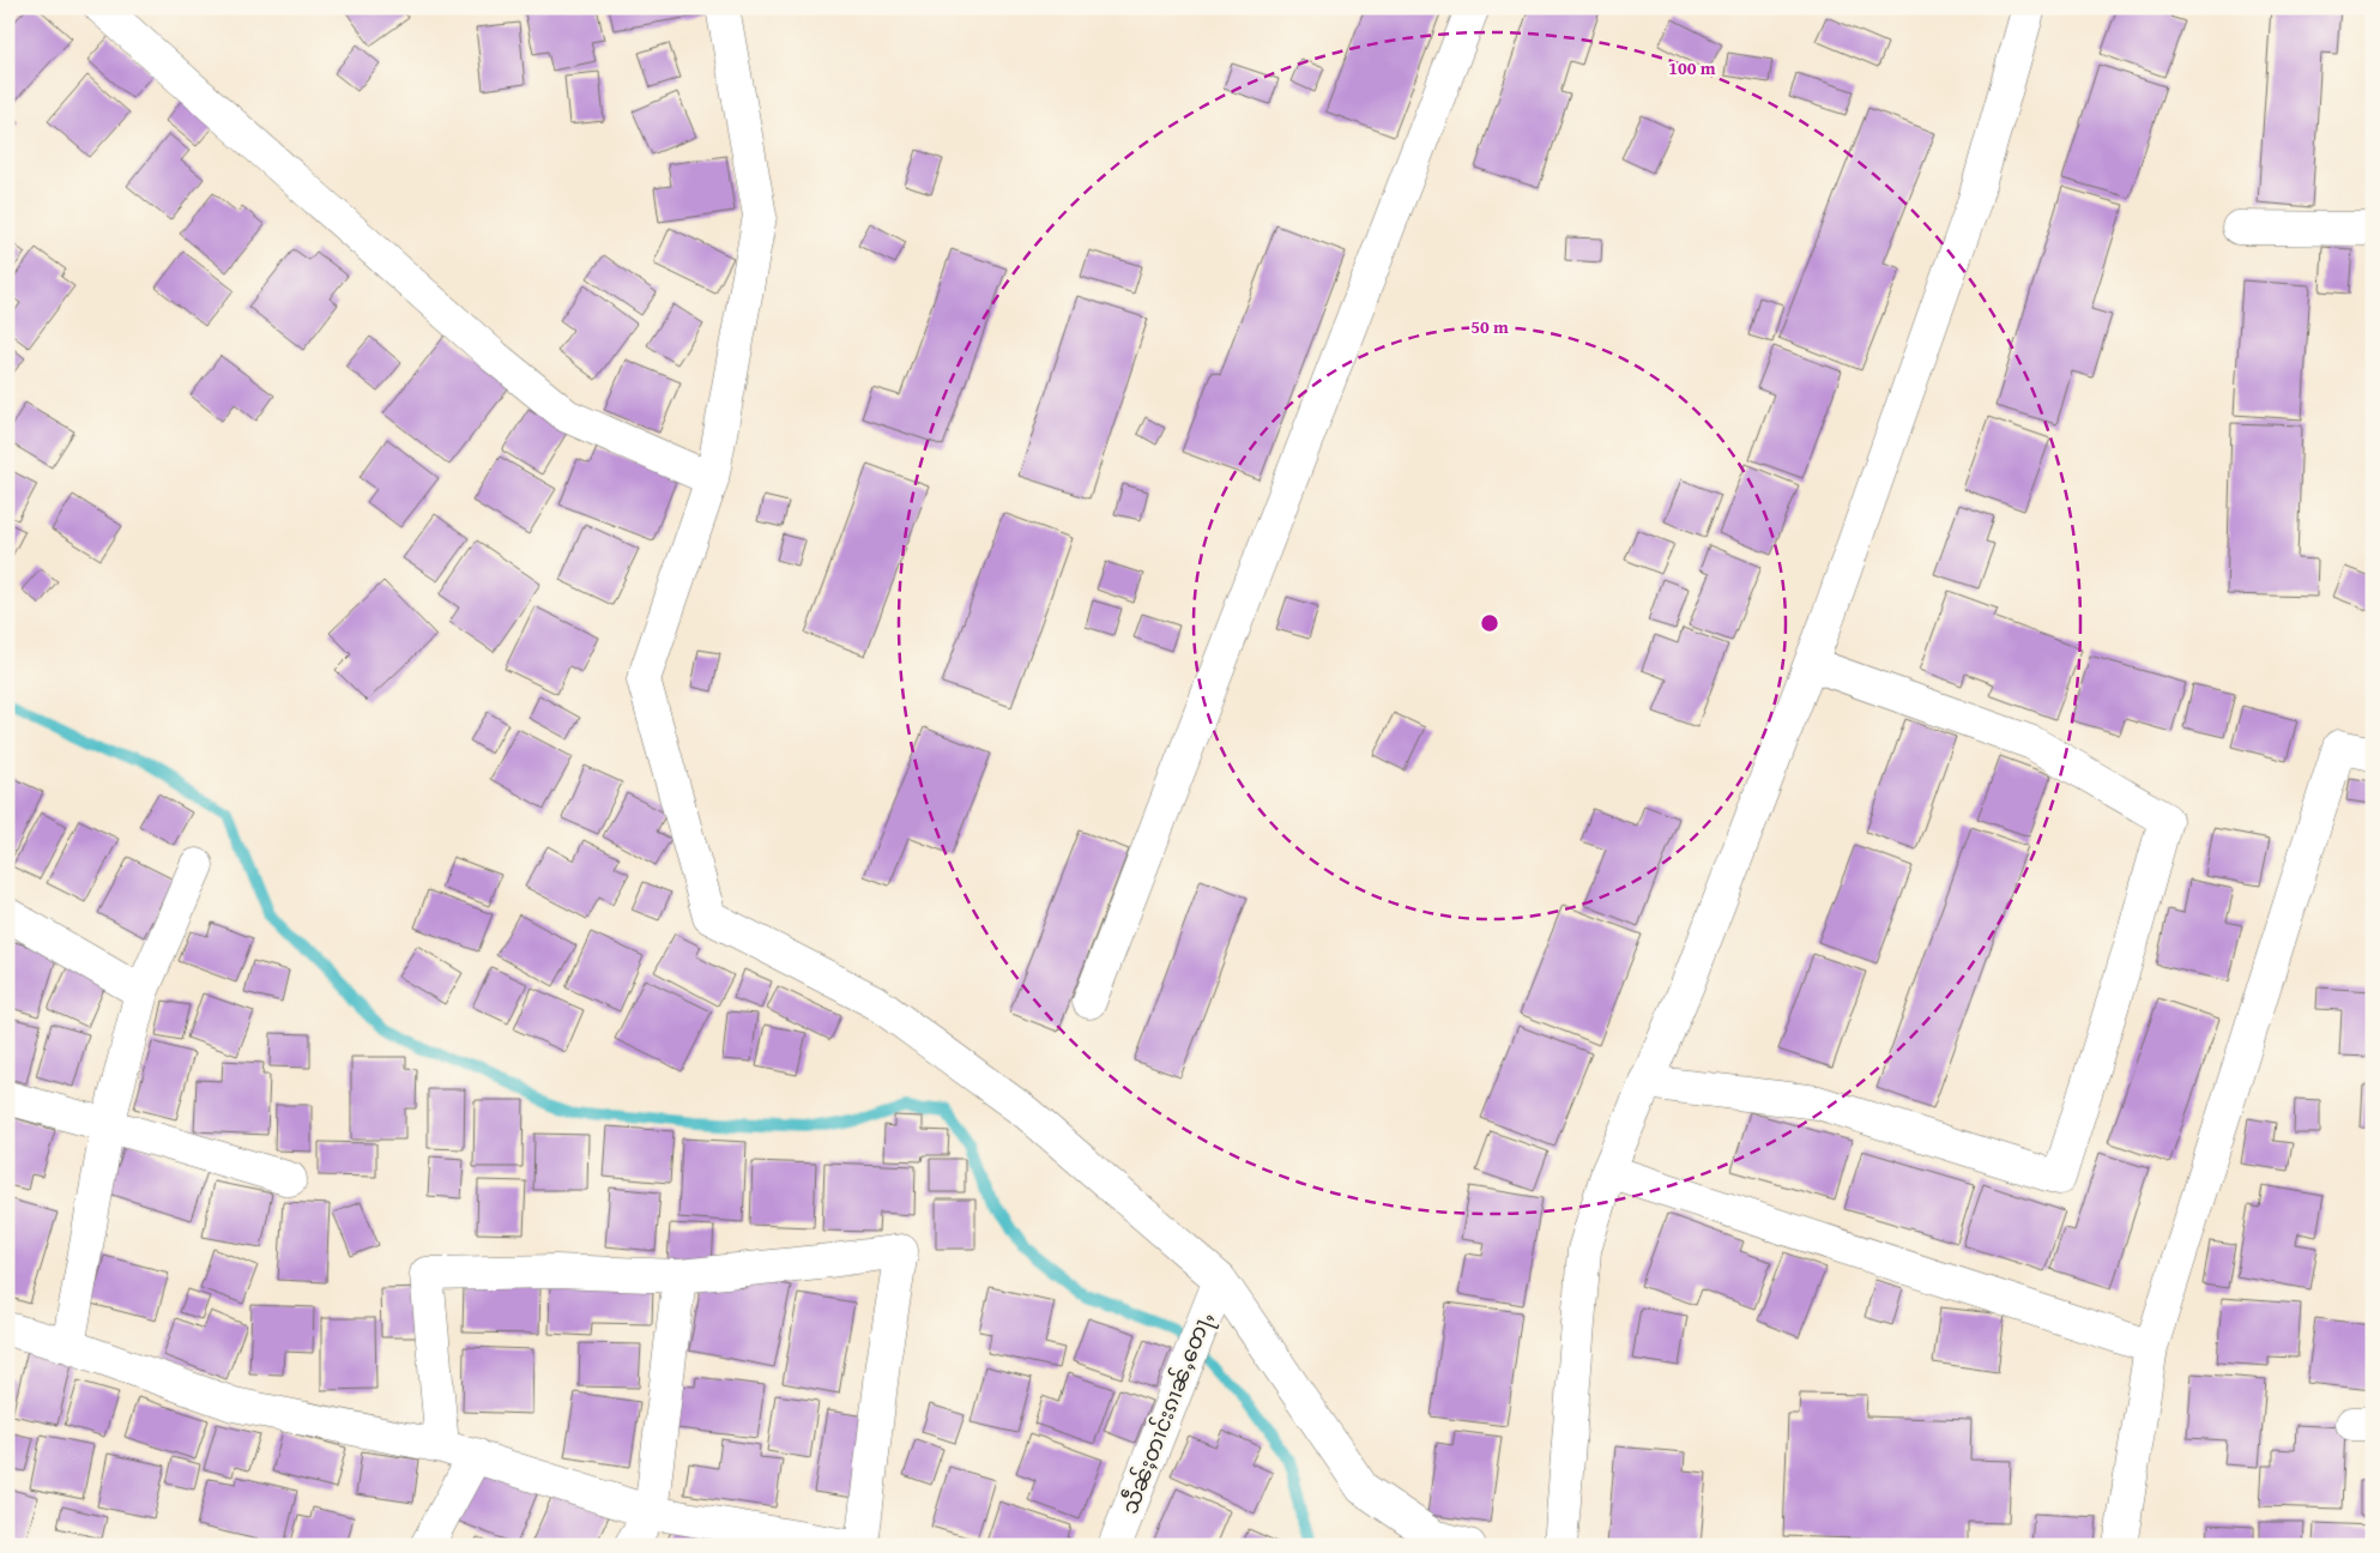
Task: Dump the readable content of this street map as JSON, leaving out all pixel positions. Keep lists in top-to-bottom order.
{
  "streets": {
    "street": ["သဵၼ်ႈတၢင်းၵၢၼ်ႇတေႃႇ"]
  },
  "rings": ["100 m", "50 m"]
}
